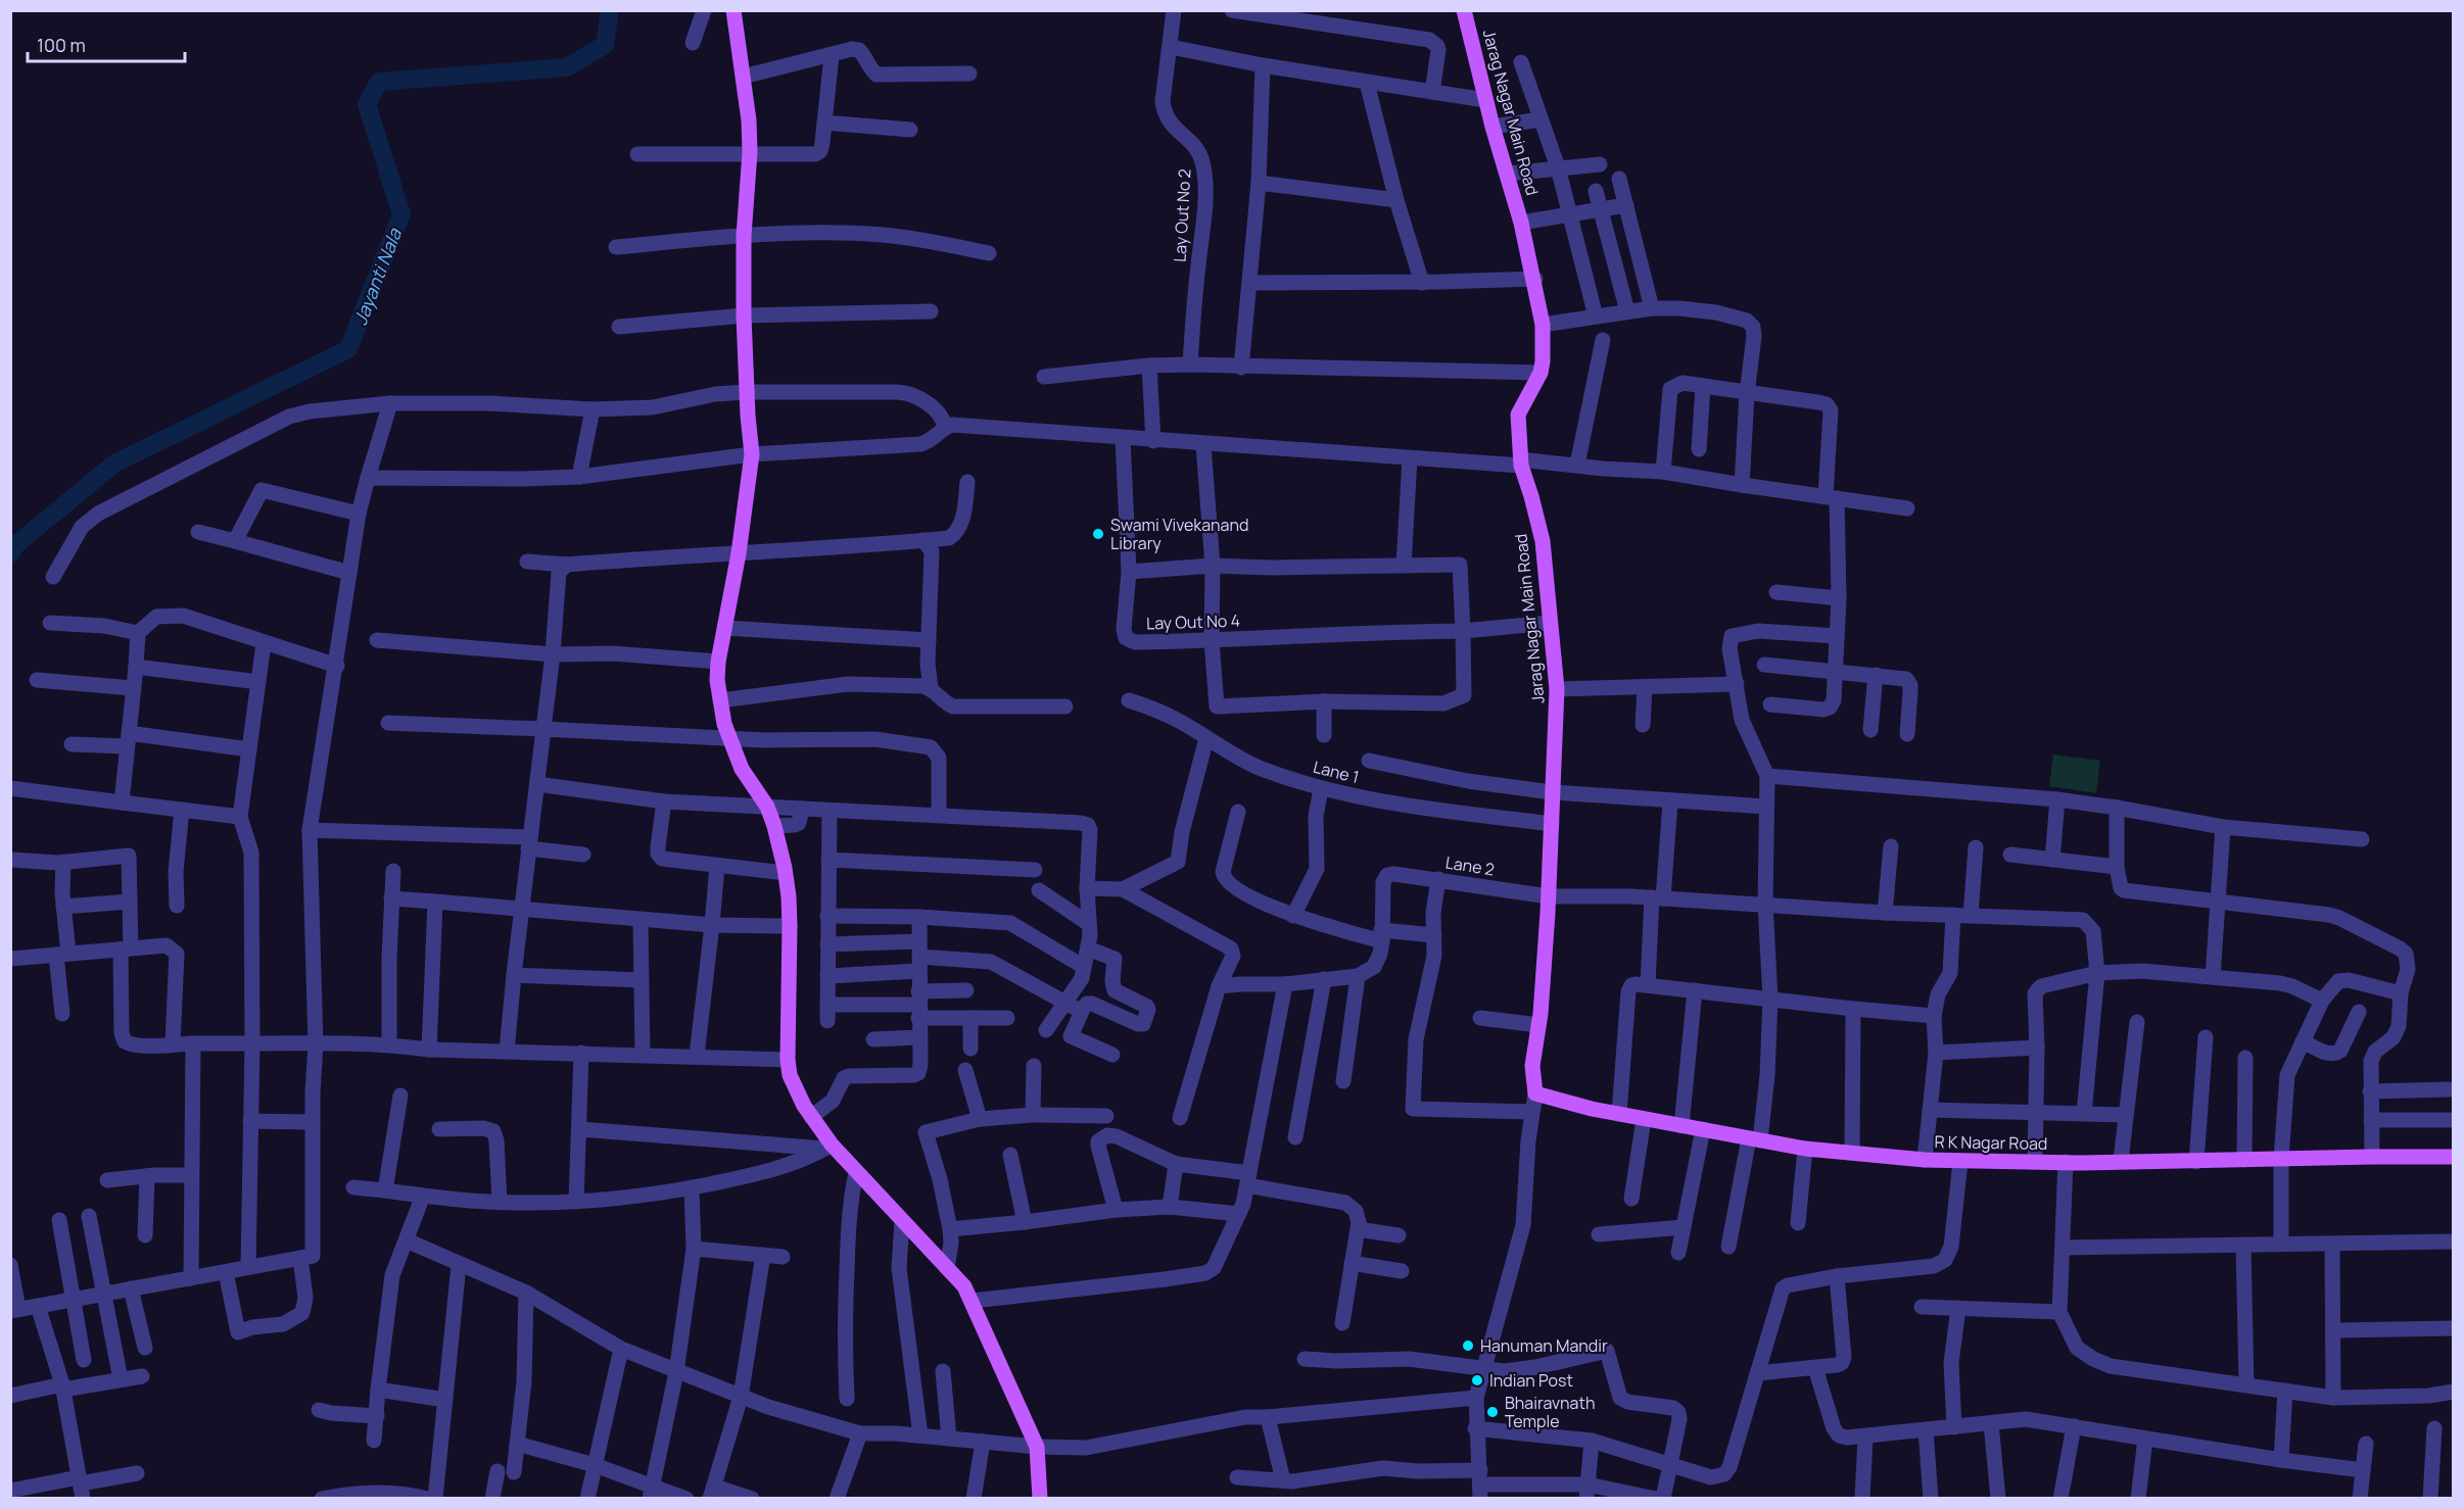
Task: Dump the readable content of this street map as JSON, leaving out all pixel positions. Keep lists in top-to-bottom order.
{
  "streets": {
    "main road": ["Jarag Nagar Main Road", "R K Nagar Road"],
    "street": [
      "Lay Out No 2",
      "Lay Out No 4",
      "Lane 1",
      "Lane 2"
    ]
  },
  "crossings": [
    ["Jarag Nagar Main Road", "Lay Out No 4"],
    ["Jarag Nagar Main Road", "Lane 1"],
    ["Jarag Nagar Main Road", "Lane 2"],
    ["Jarag Nagar Main Road", "R K Nagar Road"]
  ],
  "water": ["Jayanti Nala"],
  "places": [
    "Swami Vivekanand Library",
    "Hanuman Mandir",
    "Indian Post",
    "Bhairavnath Temple"
  ],
  "scale_bar": "100 m"
}
